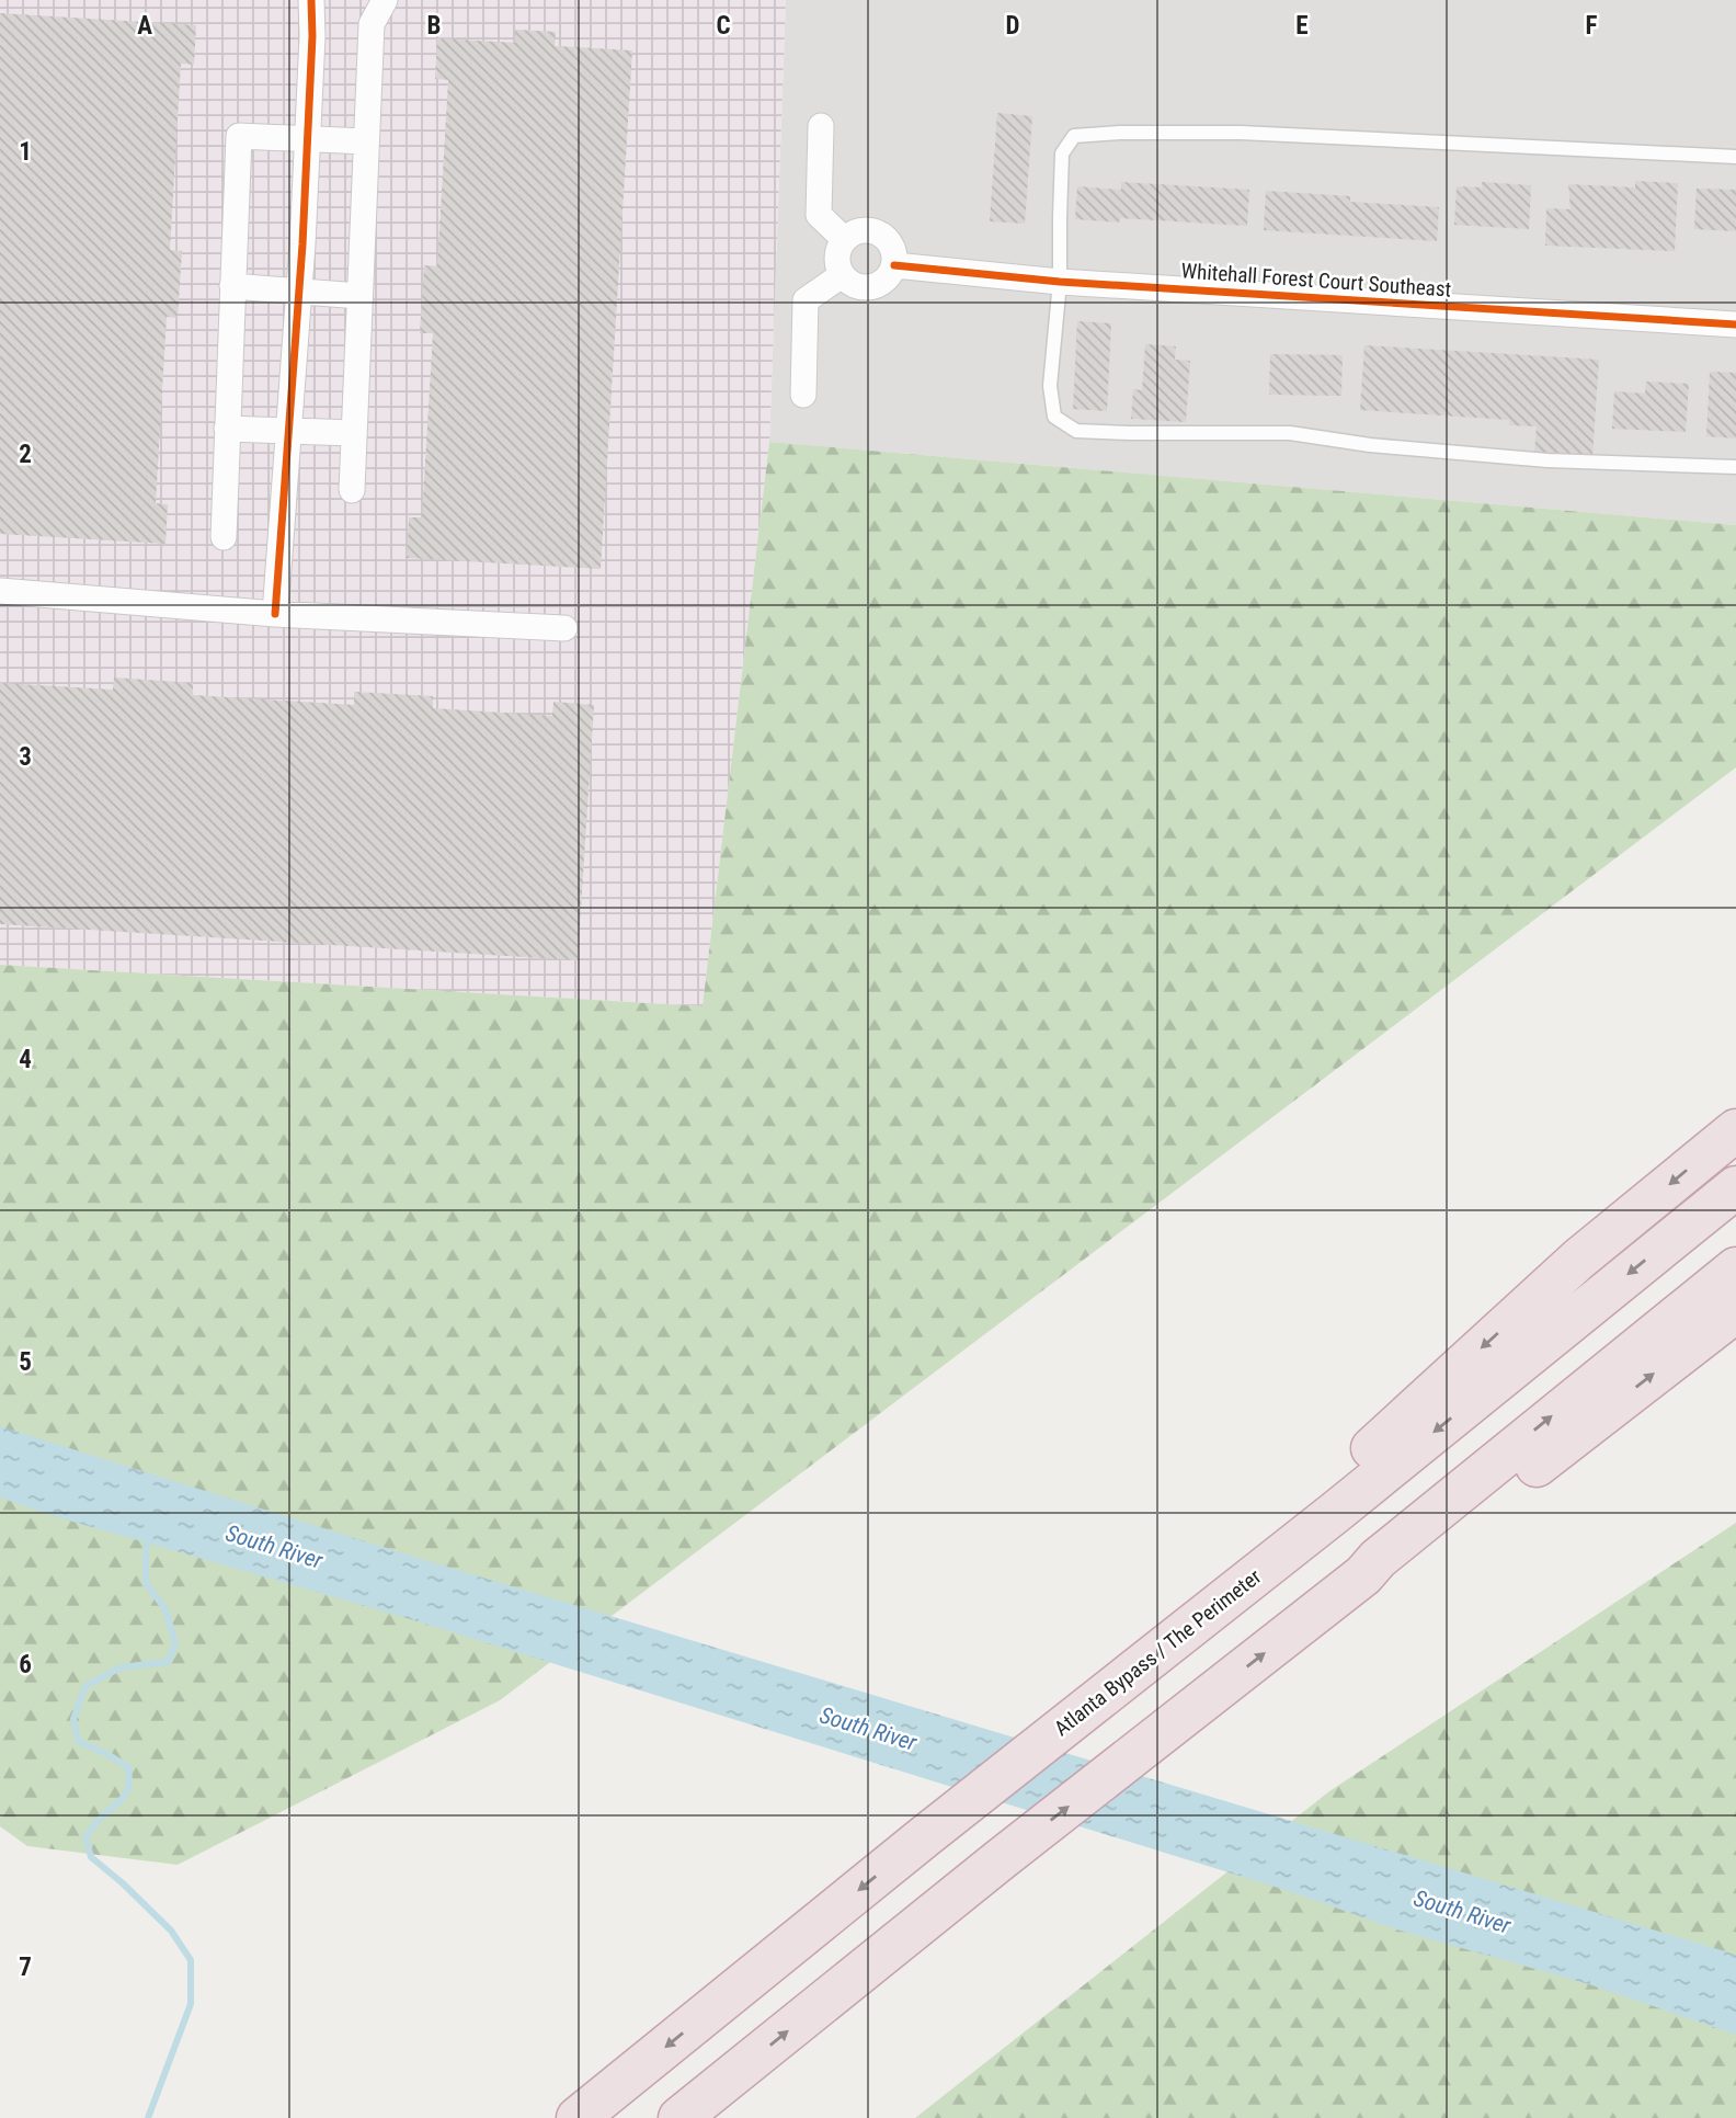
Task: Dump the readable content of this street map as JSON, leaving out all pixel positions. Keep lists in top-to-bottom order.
{
  "streets": {
    "highway": ["Atlanta Bypass / The Perimeter"],
    "street": ["Whitehall Forest Court Southeast"]
  },
  "water": ["South River"],
  "grid": {
    "columns": [
      "A",
      "B",
      "C",
      "D",
      "E",
      "F"
    ],
    "rows": [
      "1",
      "2",
      "3",
      "4",
      "5",
      "6",
      "7"
    ]
  }
}
